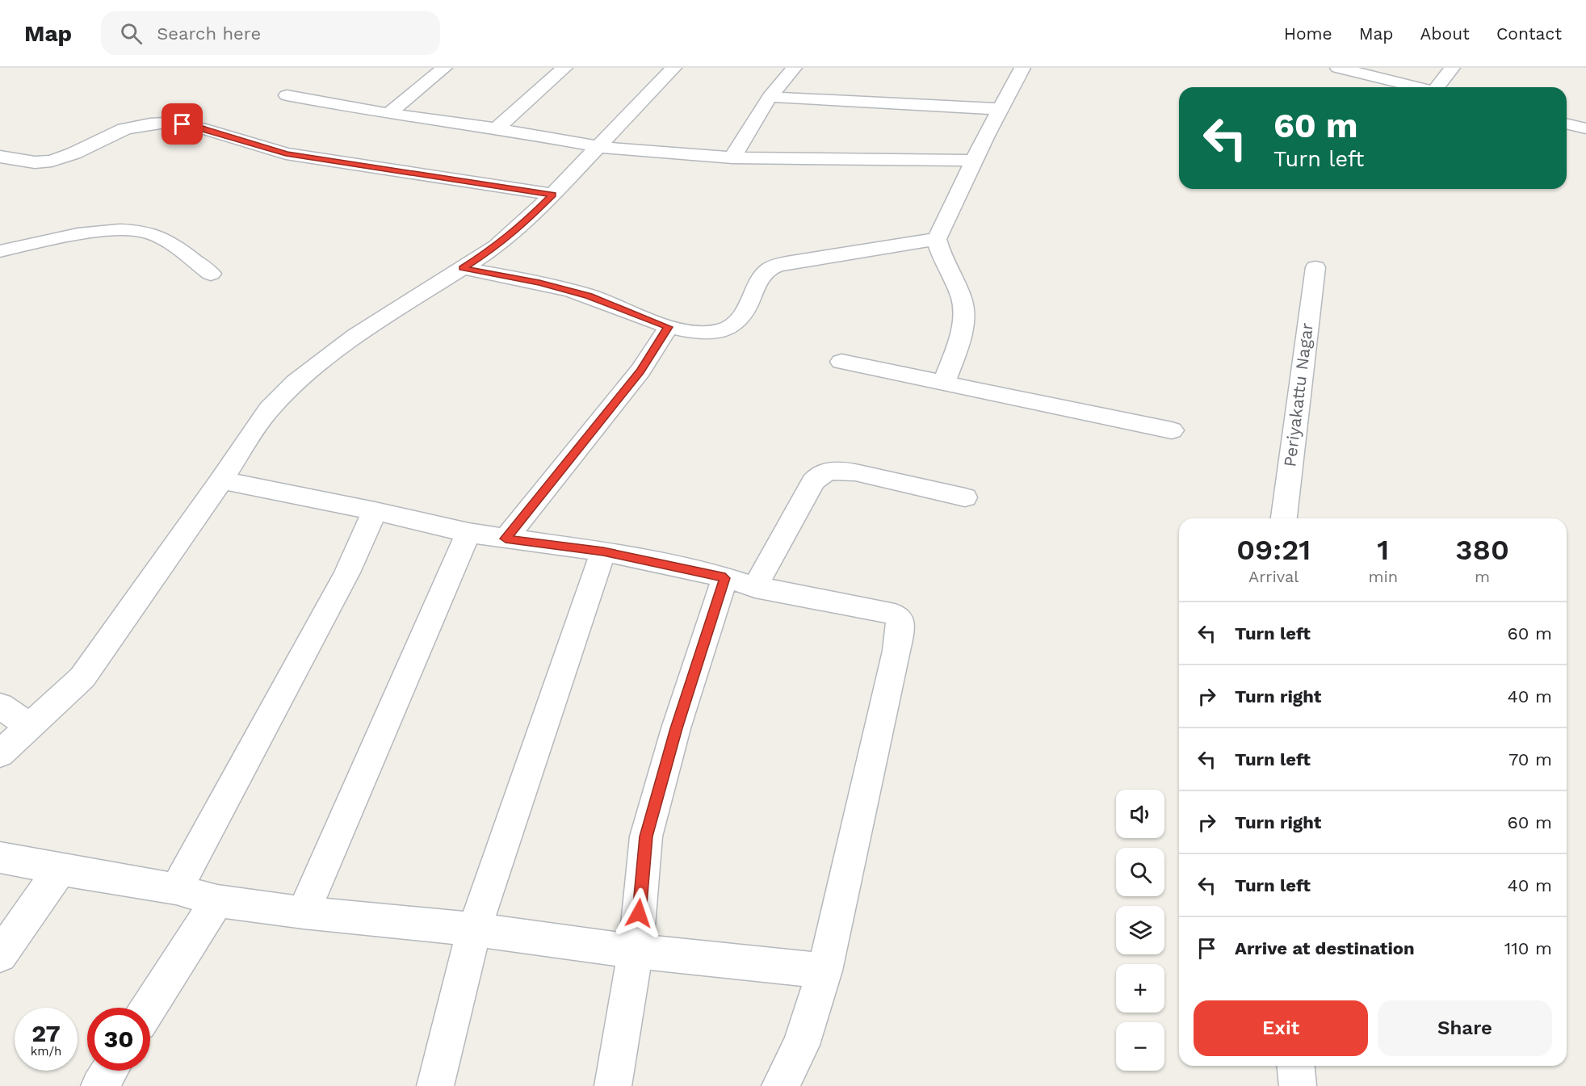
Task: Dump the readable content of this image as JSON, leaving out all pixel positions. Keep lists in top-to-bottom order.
{
  "streets": {
    "street": ["Periyakattu Nagar"]
  },
  "page": {
    "header": "Map",
    "search": "Search here",
    "nav": [
      "Home",
      "Map",
      "About",
      "Contact"
    ],
    "turn": ["60 m", "Turn left"],
    "eta": [
      "09:21",
      "Arrival",
      "1",
      "min",
      "380",
      "m"
    ],
    "list": [
      {
        "name": "Turn left",
        "value": "60 m"
      },
      {
        "name": "Turn right",
        "value": "40 m"
      },
      {
        "name": "Turn left",
        "value": "70 m"
      },
      {
        "name": "Turn right",
        "value": "60 m"
      },
      {
        "name": "Turn left",
        "value": "40 m"
      },
      {
        "name": "Arrive at destination",
        "value": "110 m"
      }
    ],
    "map_buttons": ["+", "−"],
    "buttons": ["Exit", "Share"],
    "speed": "27 km/h",
    "limit": "30"
  }
}
